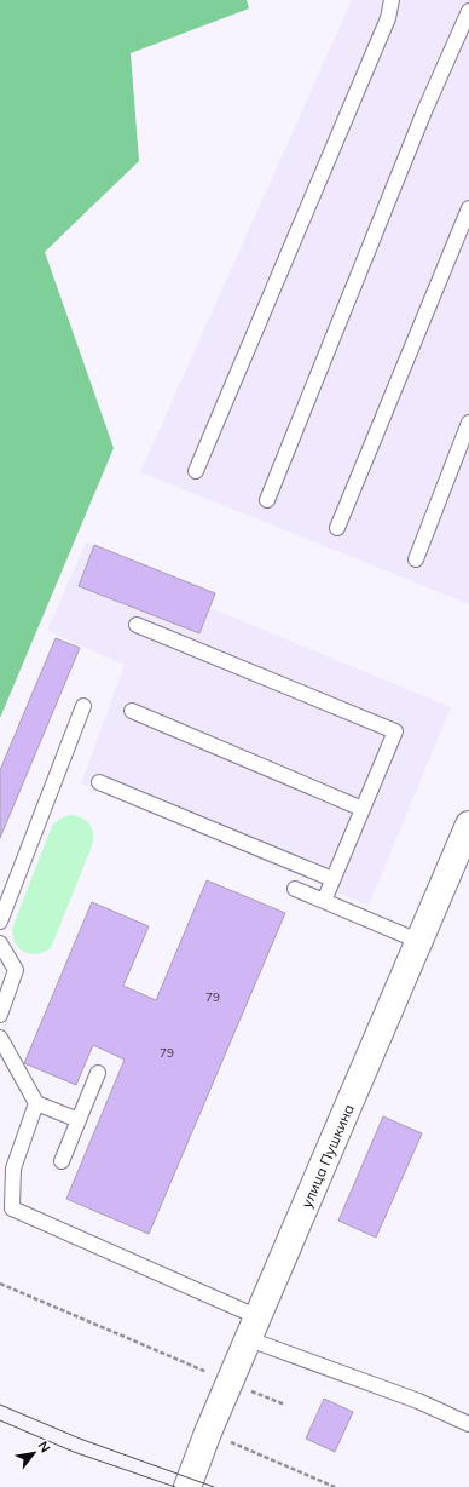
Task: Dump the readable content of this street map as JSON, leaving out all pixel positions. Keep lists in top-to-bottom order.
{
  "streets": {
    "main road": ["улица Пушкина"]
  },
  "house_numbers": ["79", "79"],
  "north": "top right"
}
